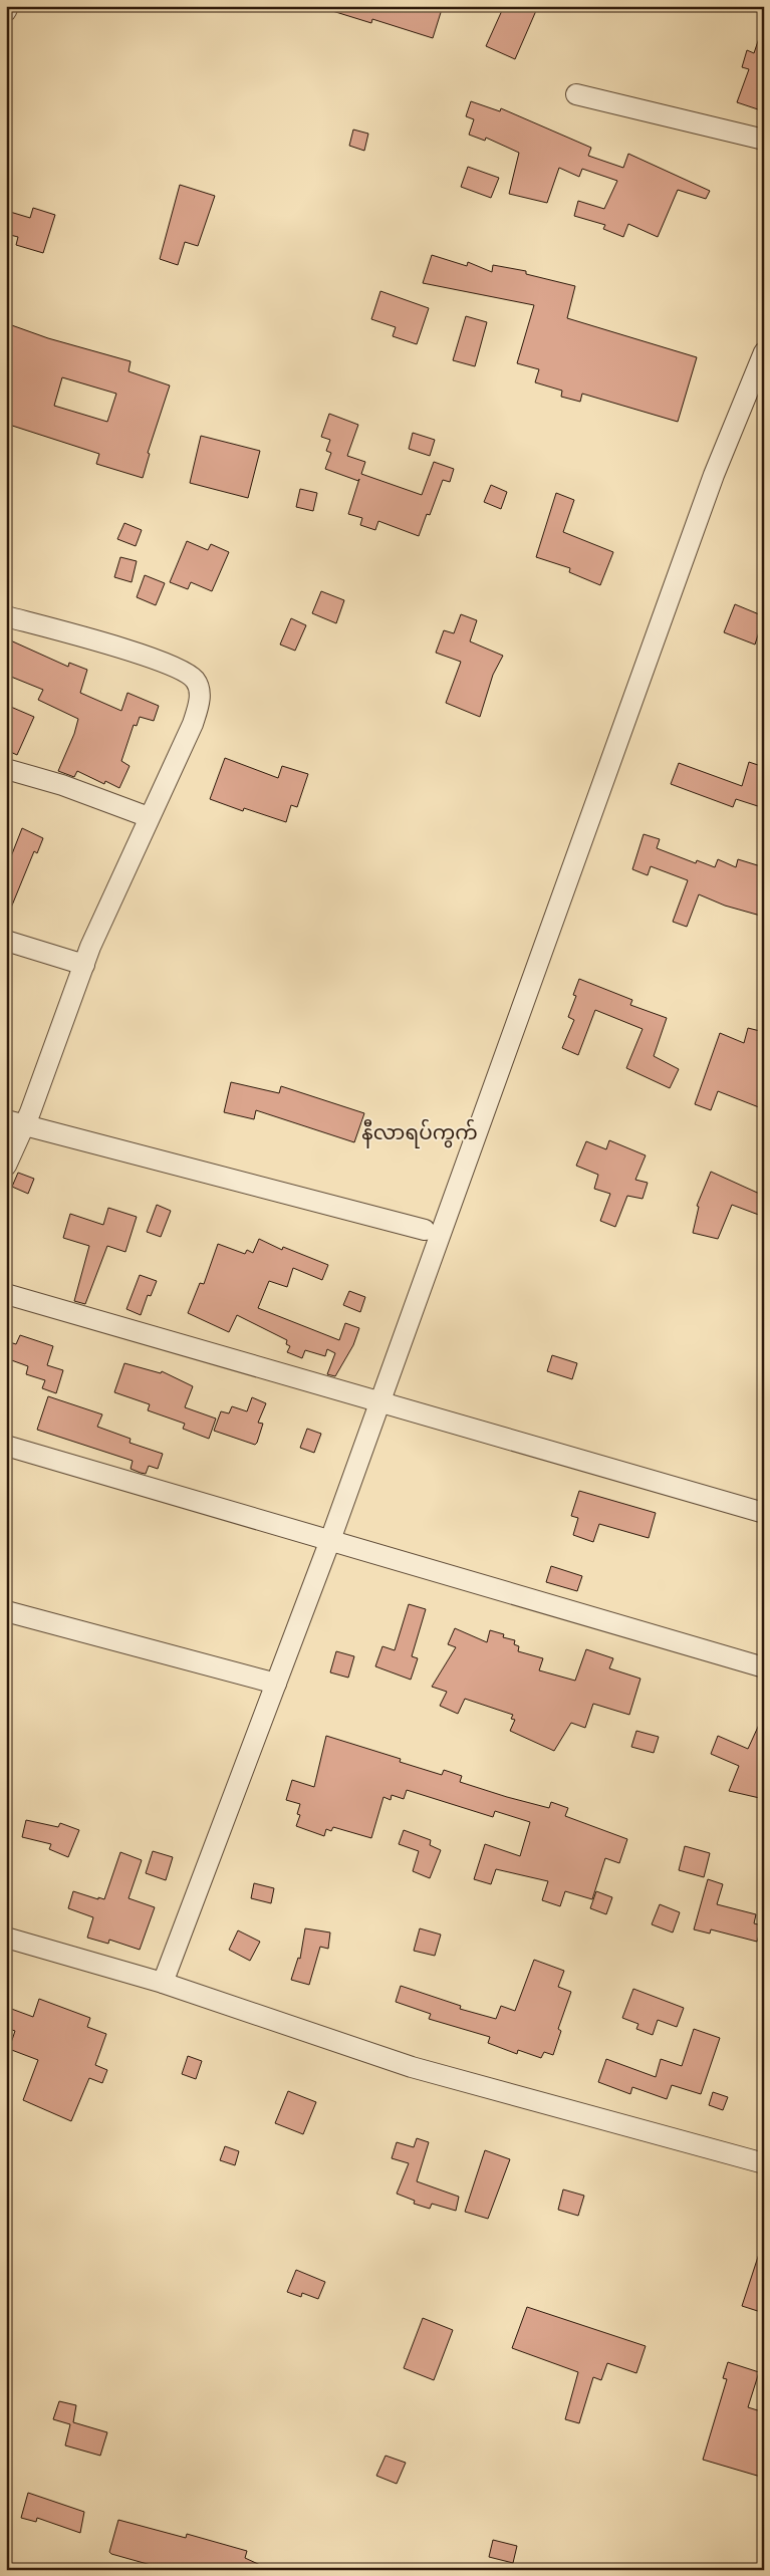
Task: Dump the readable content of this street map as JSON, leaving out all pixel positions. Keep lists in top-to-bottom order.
{
  "districts": ["နီလာရပ်ကွက်"]
}
